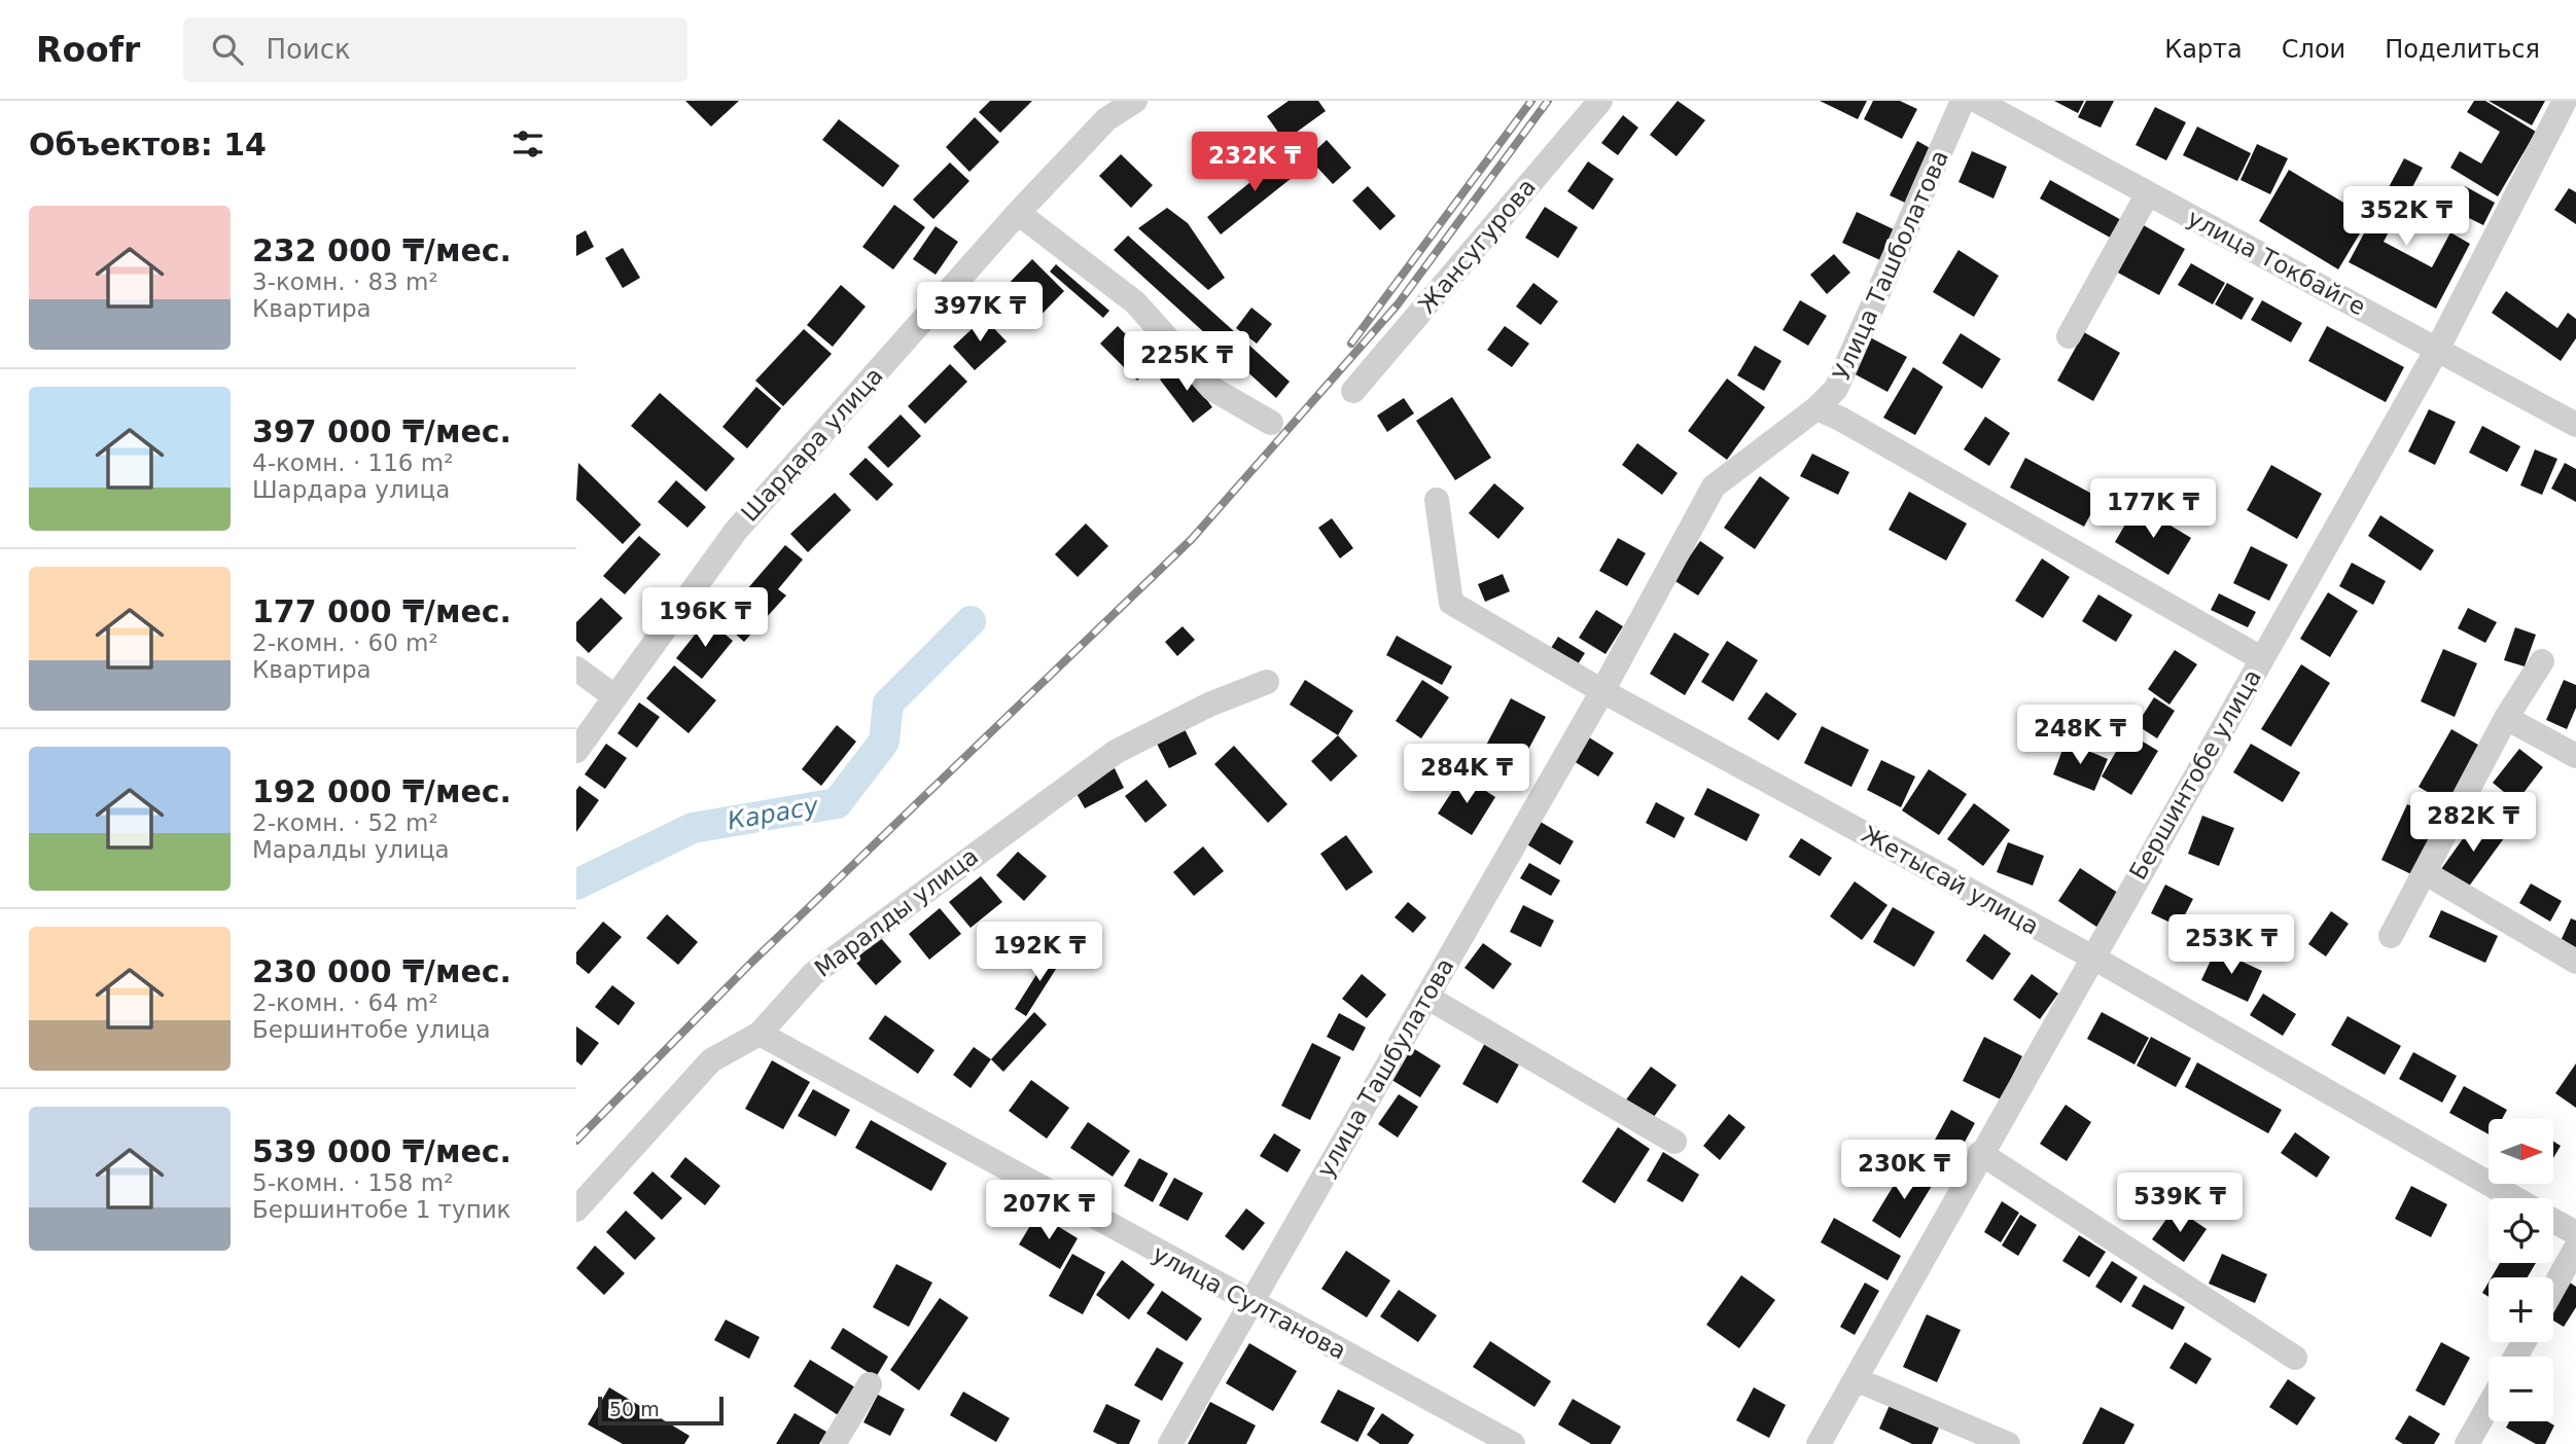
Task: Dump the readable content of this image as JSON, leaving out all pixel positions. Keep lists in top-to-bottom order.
{
  "streets": {
    "street": [
      "Жансугурова",
      "улица Токбайге",
      "Улица Ташболатова",
      "Шардара улица",
      "Бершинтобе улица",
      "Жетысай улица",
      "Маралды улица",
      "улица Ташбулатова",
      "улица Султанова"
    ]
  },
  "crossings": [
    ["улица Токбайге", "Бершинтобе улица"],
    ["Улица Ташболатова", "Жетысай улица"],
    ["Улица Ташболатова", "улица Ташбулатова"],
    ["Бершинтобе улица", "Жетысай улица"],
    ["Жетысай улица", "улица Ташбулатова"],
    ["Маралды улица", "улица Султанова"],
    ["улица Ташбулатова", "улица Султанова"]
  ],
  "water": ["Карасу"],
  "scale_bar": "50 m",
  "north": "right",
  "page": {
    "header": "Roofr",
    "search": "Поиск",
    "nav": ["Карта", "Слои", "Поделиться"],
    "heading": "Объектов: 14",
    "price": [
      "232K ₸",
      "352K ₸",
      "397K ₸",
      "225K ₸",
      "177K ₸",
      "196K ₸",
      "248K ₸",
      "284K ₸",
      "282K ₸",
      "253K ₸",
      "192K ₸",
      "230K ₸",
      "539K ₸",
      "207K ₸"
    ],
    "list": [
      {
        "name": "232 000 ₸/мес.",
        "note": "3-комн. · 83 m² · Квартира"
      },
      {
        "name": "397 000 ₸/мес.",
        "note": "4-комн. · 116 m² · Шардара улица"
      },
      {
        "name": "177 000 ₸/мес.",
        "note": "2-комн. · 60 m² · Квартира"
      },
      {
        "name": "192 000 ₸/мес.",
        "note": "2-комн. · 52 m² · Маралды улица"
      },
      {
        "name": "230 000 ₸/мес.",
        "note": "2-комн. · 64 m² · Бершинтобе улица"
      },
      {
        "name": "539 000 ₸/мес.",
        "note": "5-комн. · 158 m² · Бершинтобе 1 тупик"
      }
    ],
    "map_buttons": ["+", "−"],
    "scale": "50 m"
  }
}
